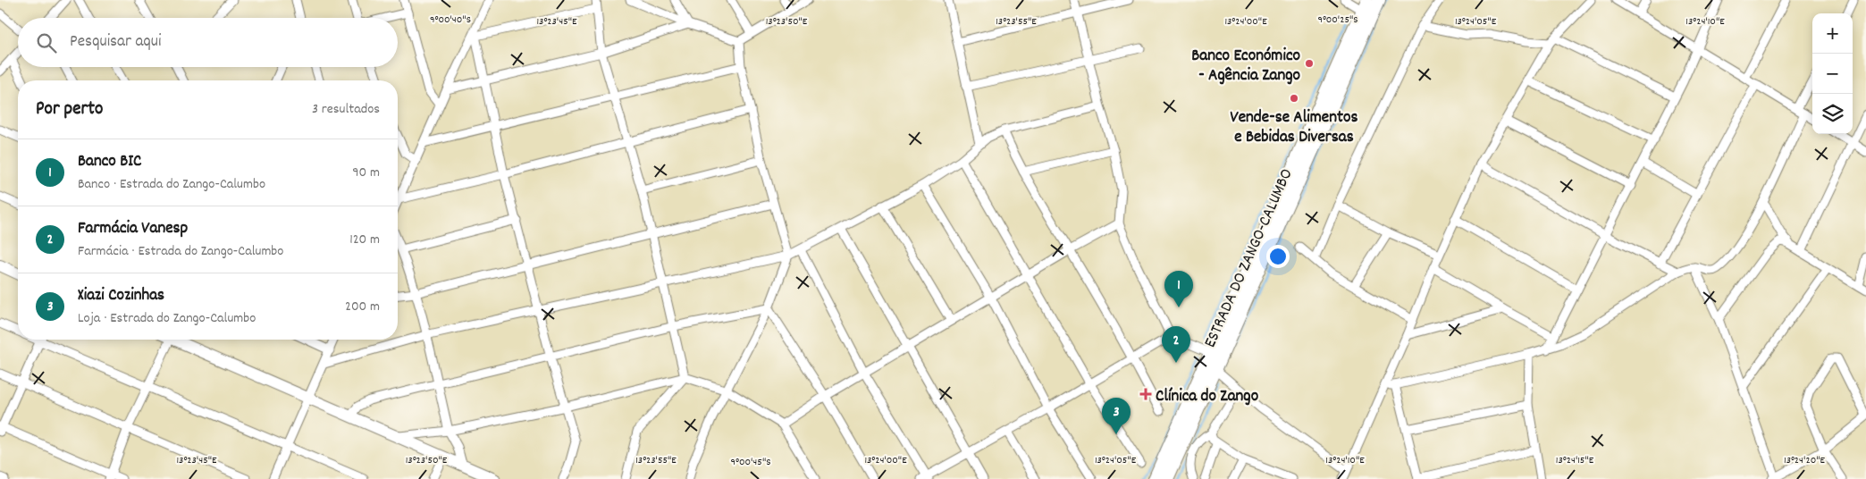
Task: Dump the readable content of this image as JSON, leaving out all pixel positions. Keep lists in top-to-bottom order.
{
  "streets": {
    "main road": ["ESTRADA DO ZANGO-CALUMBO"]
  },
  "places": {
    "other": ["Banco Económico - Agência Zango", "Vende-se Alimentos e Bebidas Diversas"],
    "health": ["Clínica do Zango"]
  },
  "page": {
    "map_buttons": ["+", "−"],
    "search": "Pesquisar aqui",
    "heading": ["Por perto", "3 resultados"],
    "list": [
      {
        "mark": "1",
        "name": "Banco BIC",
        "note": "Banco · Estrada do Zango-Calumbo",
        "value": "90 m"
      },
      {
        "mark": "2",
        "name": "Farmácia Vanesp",
        "note": "Farmácia · Estrada do Zango-Calumbo",
        "value": "120 m"
      },
      {
        "mark": "3",
        "name": "Xiazi Cozinhas",
        "note": "Loja · Estrada do Zango-Calumbo",
        "value": "200 m"
      }
    ],
    "pins": ["1", "2", "3"]
  },
  "coordinates": [
    "9°00'40\"S",
    "9°00'25\"S",
    "13°23'45\"E",
    "13°23'50\"E",
    "13°23'55\"E",
    "13°24'00\"E",
    "13°24'05\"E",
    "13°24'10\"E",
    "13°24'15\"E",
    "13°24'20\"E",
    "9°00'45\"S"
  ]
}
